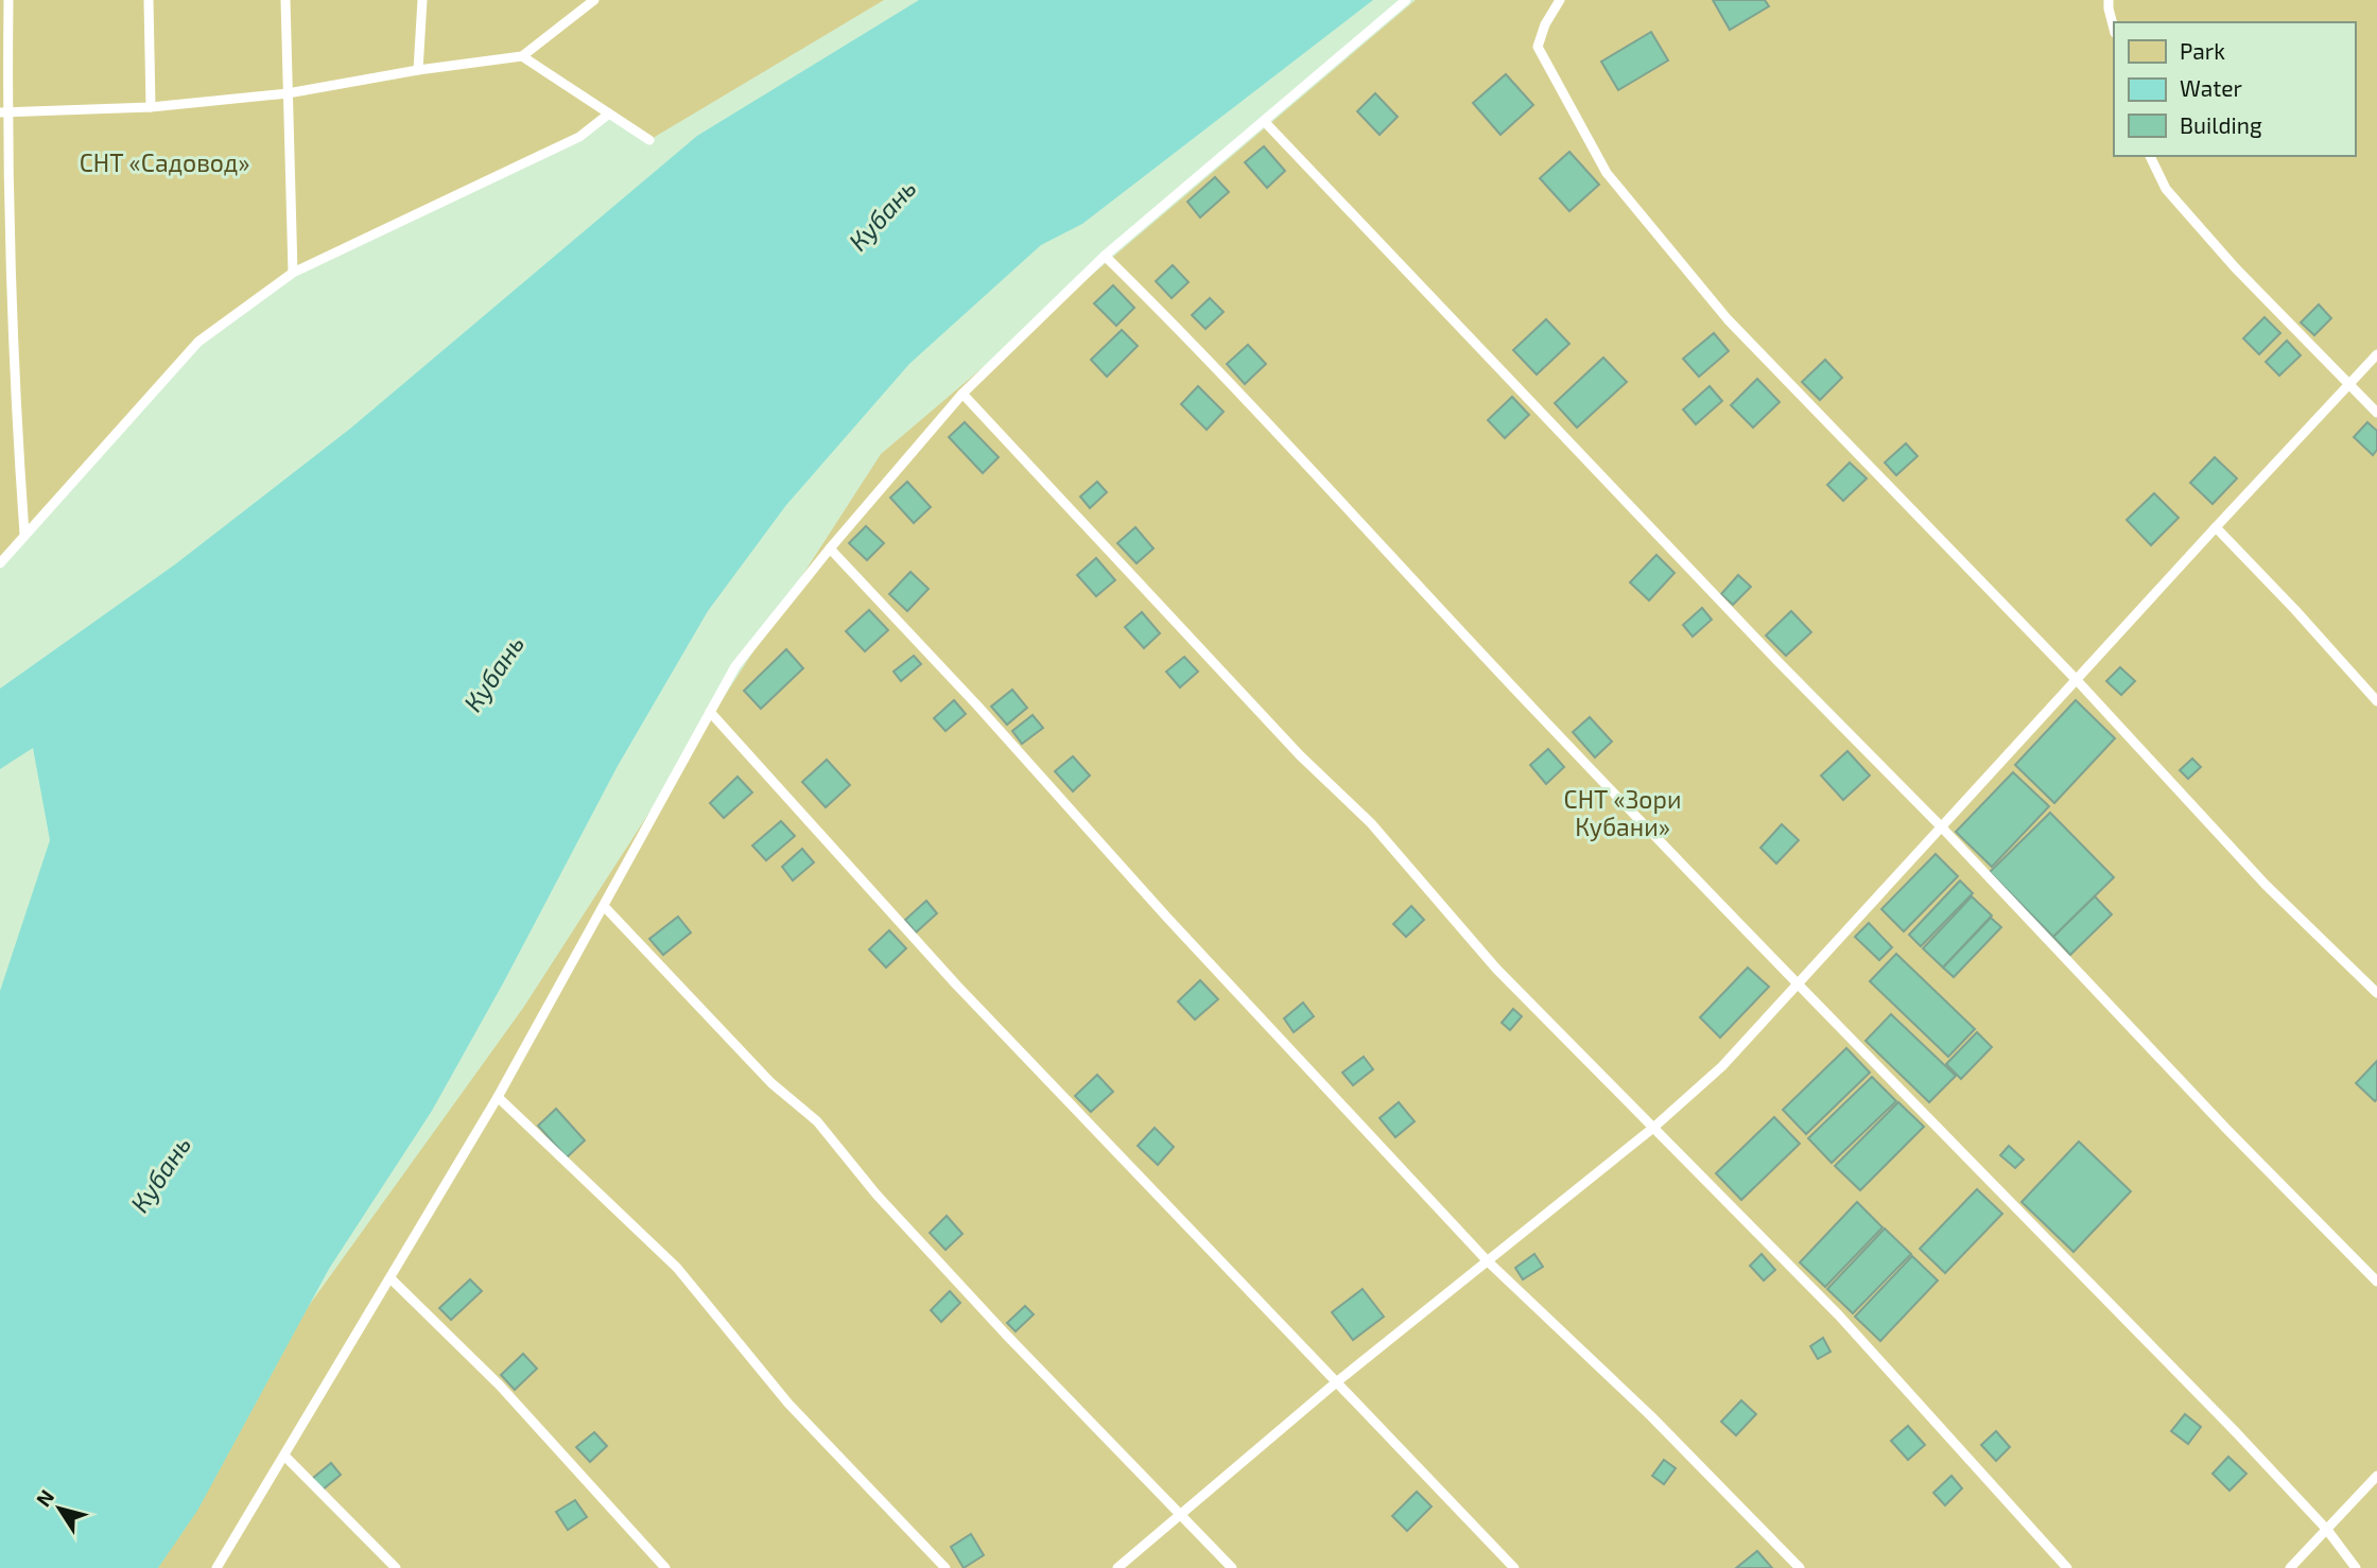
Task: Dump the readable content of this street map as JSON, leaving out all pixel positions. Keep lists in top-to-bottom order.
{
  "water": ["Кубань"],
  "parks": ["СНТ «Садовод»", "СНТ «Зори Кубани»"],
  "legend": ["Park", "Water", "Building"],
  "north": "top left"
}
